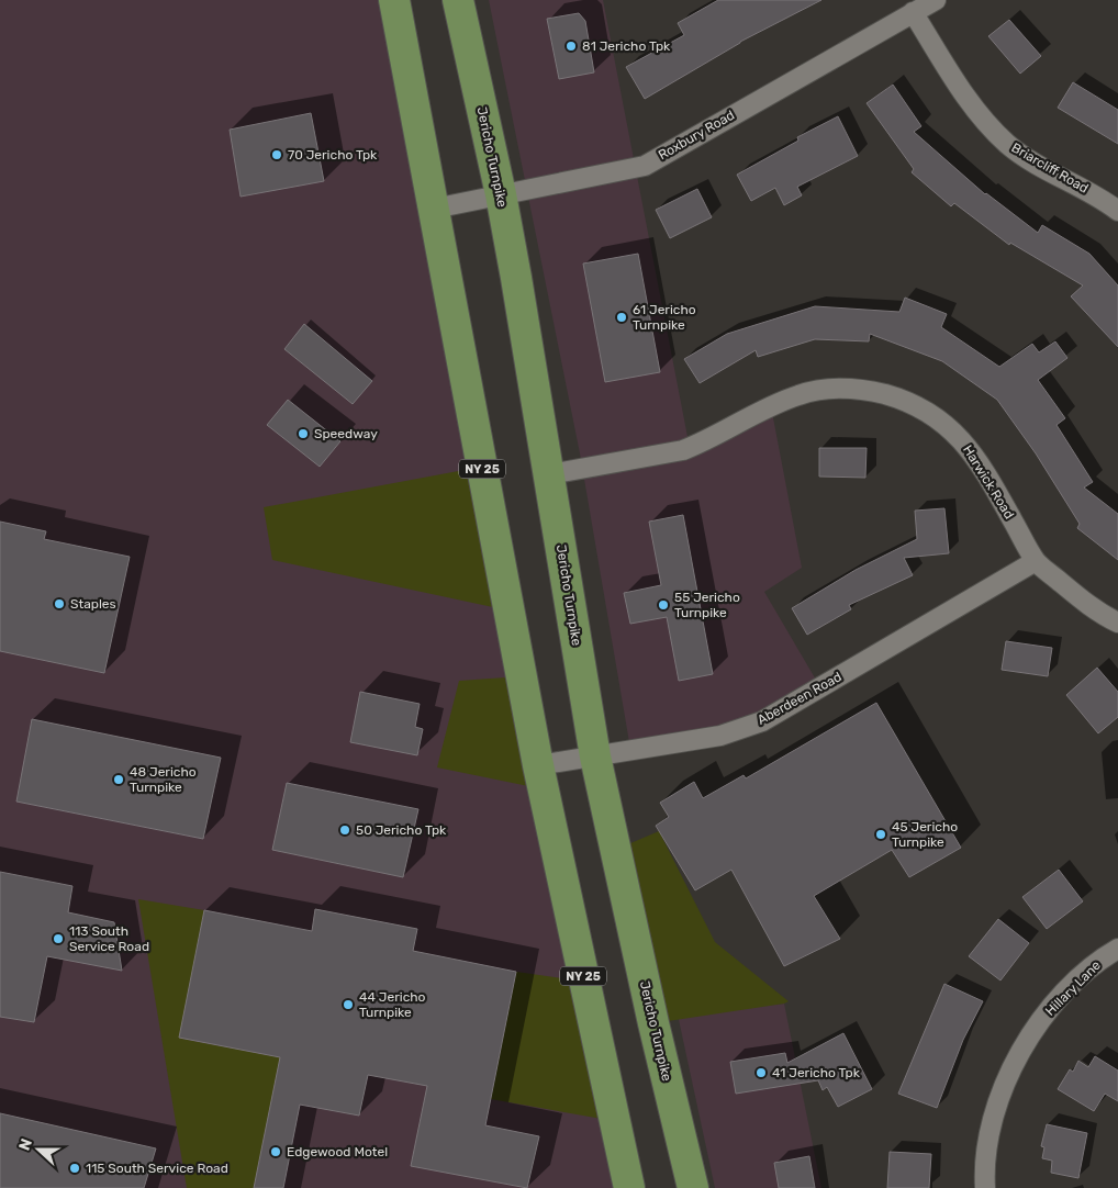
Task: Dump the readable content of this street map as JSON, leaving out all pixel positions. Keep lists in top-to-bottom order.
{
  "streets": {
    "main road": ["Jericho Turnpike", "NY 25"],
    "street": [
      "Roxbury Road",
      "Briarcliff Road",
      "Harwick Road",
      "Aberdeen Road",
      "Hillary Lane"
    ]
  },
  "crossings": [
    ["Roxbury Road", "Jericho Turnpike"],
    ["Roxbury Road", "Briarcliff Road"],
    ["Roxbury Road", "NY 25"],
    ["Jericho Turnpike", "Harwick Road"],
    ["Jericho Turnpike", "Aberdeen Road"],
    ["NY 25", "Aberdeen Road"],
    ["Harwick Road", "Aberdeen Road"]
  ],
  "places": [
    "81 Jericho Tpk",
    "70 Jericho Tpk",
    "61 Jericho Turnpike",
    "Speedway",
    "Staples",
    "55 Jericho Turnpike",
    "48 Jericho Turnpike",
    "50 Jericho Tpk",
    "45 Jericho Turnpike",
    "113 South Service Road",
    "44 Jericho Turnpike",
    "41 Jericho Tpk",
    "Edgewood Motel",
    "115 South Service Road"
  ],
  "north": "left"
}
